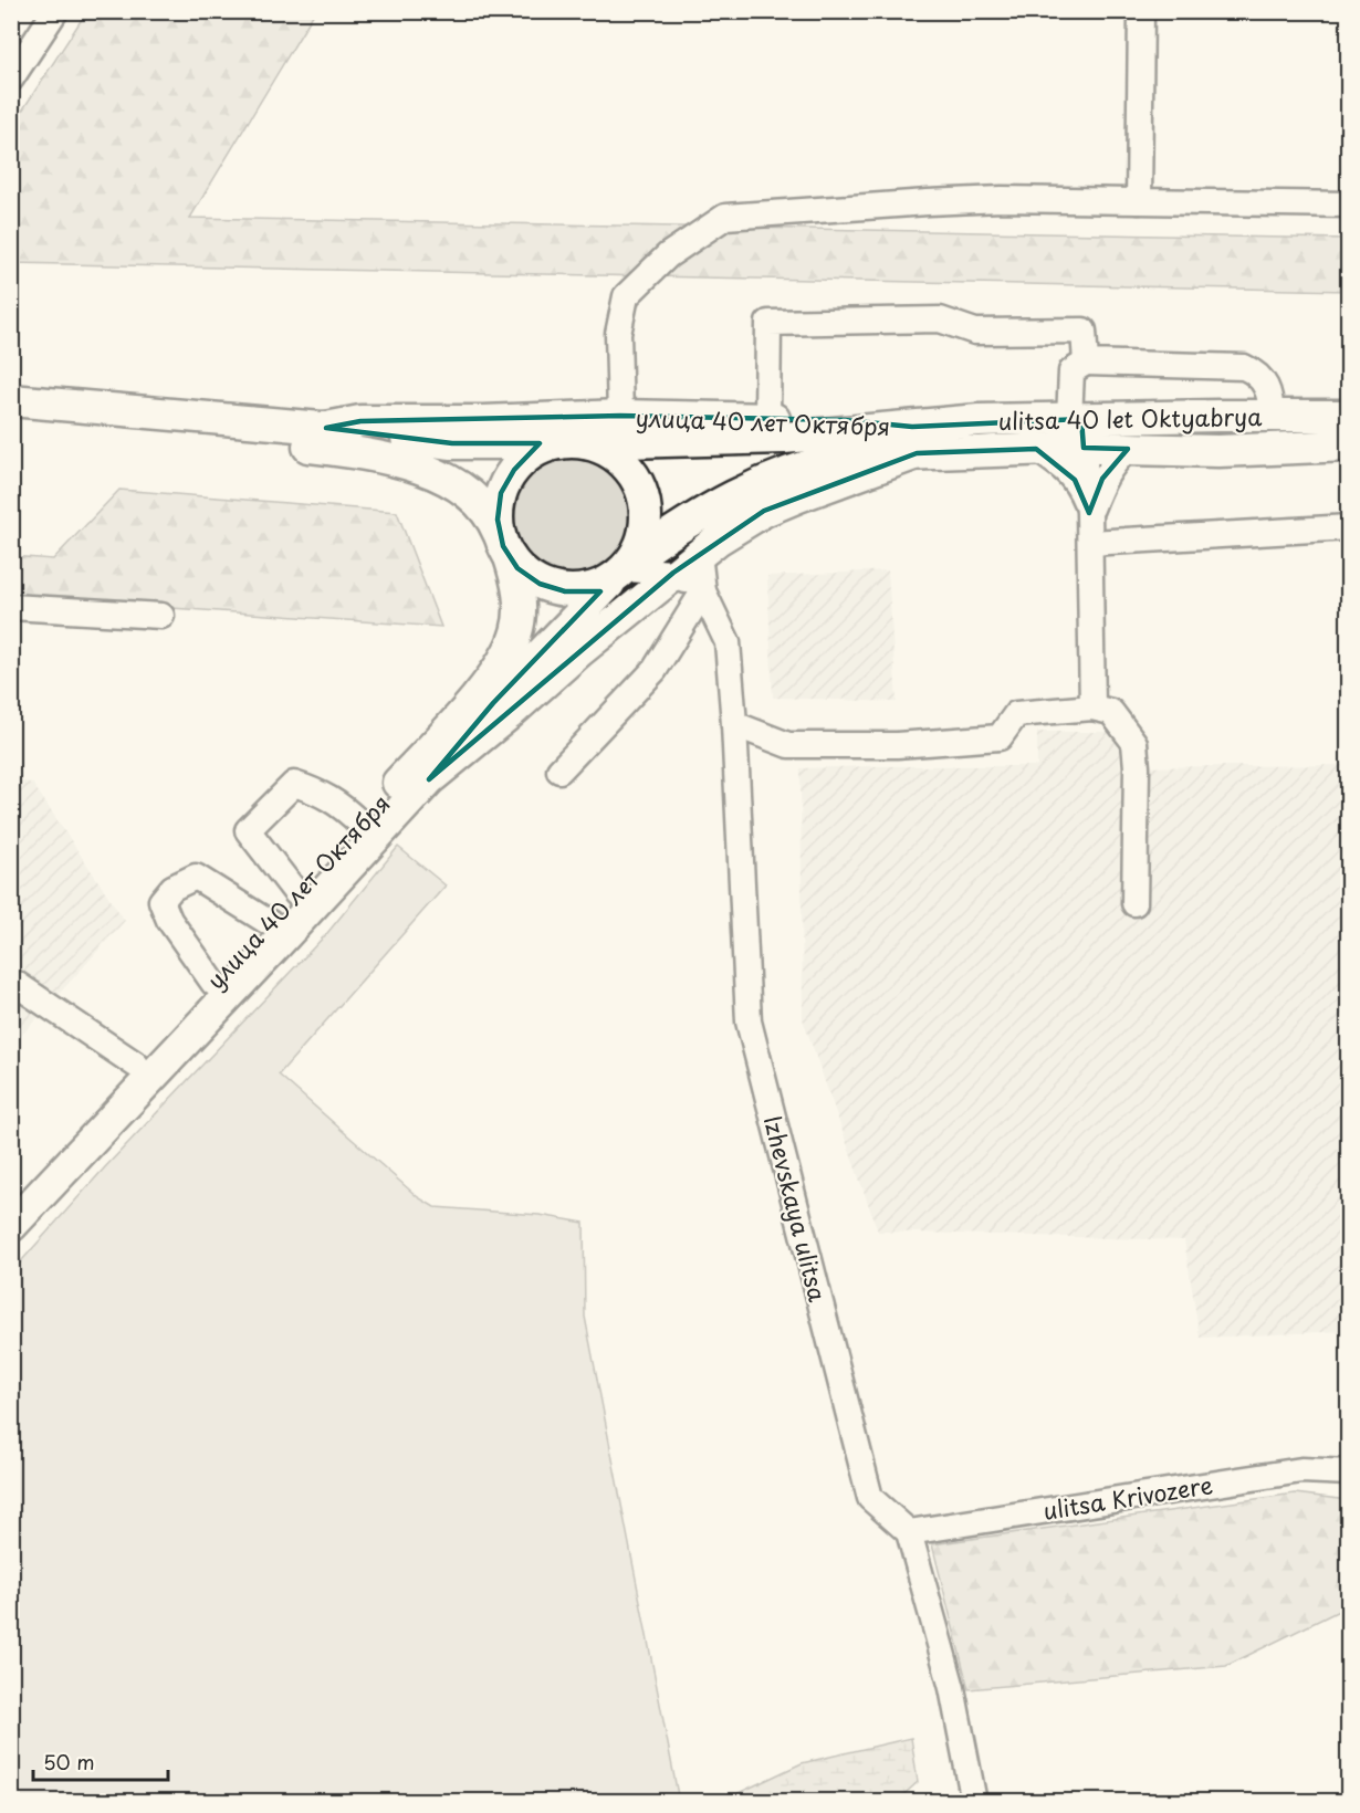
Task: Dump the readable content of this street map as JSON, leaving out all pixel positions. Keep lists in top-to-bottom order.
{
  "streets": {
    "main road": ["ulitsa 40 let Oktyabrya", "улица 40 лет Октября"],
    "street": ["Izhevskaya ulitsa", "ulitsa Krivozere"]
  },
  "crossings": [
    ["ulitsa 40 let Oktyabrya", "улица 40 лет Октября"],
    ["улица 40 лет Октября", "Izhevskaya ulitsa"],
    ["Izhevskaya ulitsa", "ulitsa Krivozere"]
  ],
  "scale_bar": "50 m"
}
